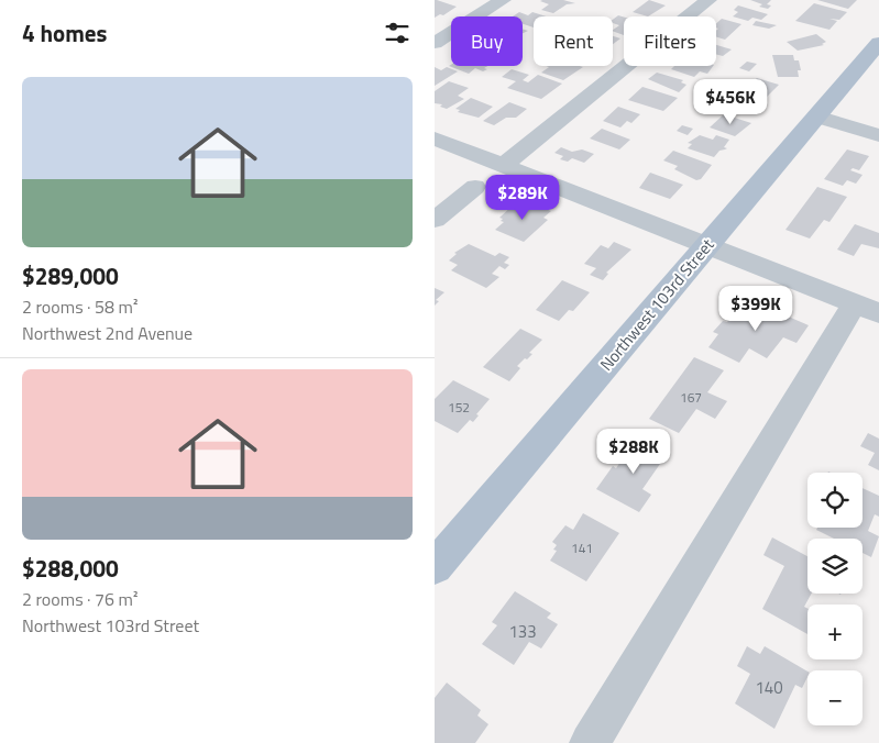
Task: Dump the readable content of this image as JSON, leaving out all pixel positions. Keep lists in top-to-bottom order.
{
  "streets": {
    "main road": ["Northwest 103rd Street"]
  },
  "house_numbers": [
    "167",
    "152",
    "141",
    "133",
    "140"
  ],
  "page": {
    "heading": "4 homes",
    "chip": ["Buy", "Rent", "Filters"],
    "list": [
      {
        "name": "$289,000",
        "note": "2 rooms · 58 m² · Northwest 2nd Avenue"
      },
      {
        "name": "$288,000",
        "note": "2 rooms · 76 m² · Northwest 103rd Street"
      }
    ],
    "price": [
      "$456K",
      "$289K",
      "$399K",
      "$288K"
    ],
    "map_buttons": ["+", "−"]
  }
}
